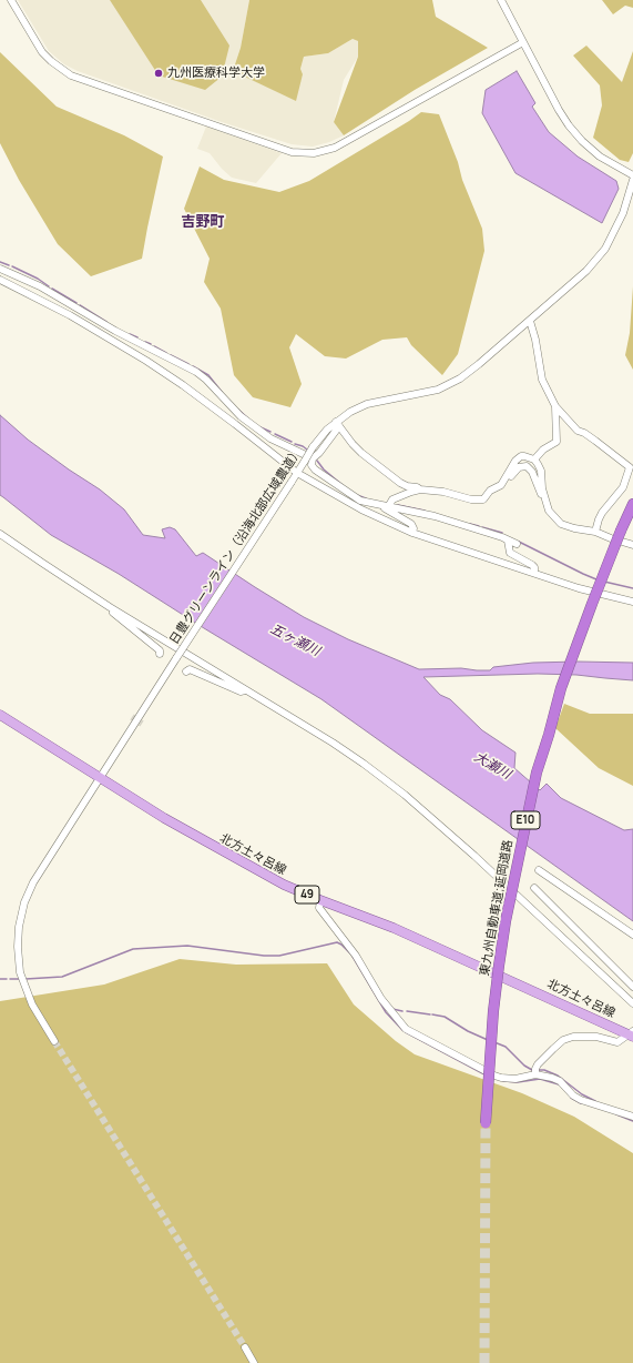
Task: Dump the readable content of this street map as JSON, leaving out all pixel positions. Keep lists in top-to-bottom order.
{
  "streets": {
    "highway": ["E10", "東九州自動車道;延岡道路"],
    "main road": ["北方土々呂線", "49"],
    "street": ["日豊グリーンライン（沿海北部広域農道）"]
  },
  "crossings": [
    ["日豊グリーンライン（沿海北部広域農道）", "北方土々呂線"]
  ],
  "districts": ["吉野町"],
  "water": ["五ヶ瀬川", "大瀬川"],
  "places": ["九州医療科学大学"]
}
